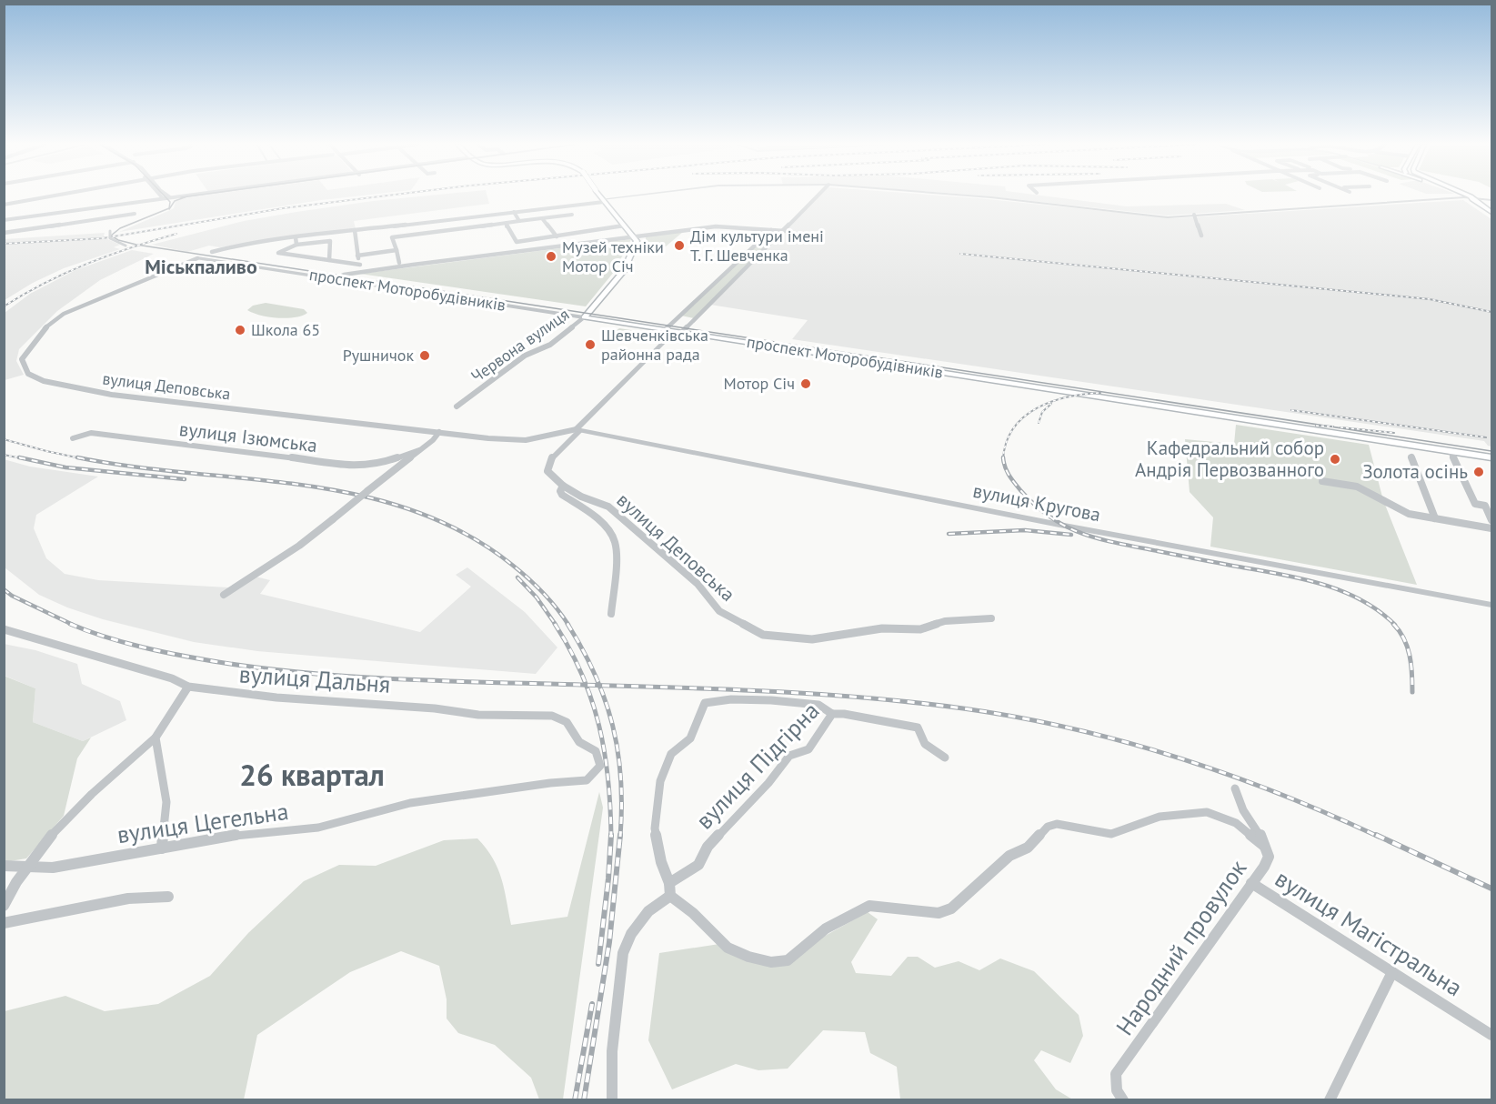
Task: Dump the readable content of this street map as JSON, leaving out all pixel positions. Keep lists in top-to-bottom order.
{
  "streets": {
    "main road": ["проспект Моторобудівників", "Червона вулиця"],
    "street": [
      "вулиця Деповська",
      "вулиця Ізюмська",
      "вулиця Кругова",
      "вулиця Дальня",
      "вулиця Підгірна",
      "вулиця Цегельна",
      "вулиця Магістральна",
      "Народний провулок"
    ]
  },
  "crossings": [
    ["проспект Моторобудівників", "Червона вулиця"],
    ["проспект Моторобудівників", "вулиця Деповська"],
    ["вулиця Деповська", "вулиця Кругова"],
    ["вулиця Дальня", "вулиця Цегельна"],
    ["вулиця Магістральна", "Народний провулок"]
  ],
  "districts": ["Міськпаливо", "26 квартал"],
  "places": [
    "Дім культури імені Т. Г. Шевченка",
    "Музей техніки Мотор Січ",
    "Школа 65",
    "Шевченківська районна рада",
    "Рушничок",
    "Мотор Січ",
    "Кафедральний собор Андрія Первозванного",
    "Золота осінь"
  ]
}
